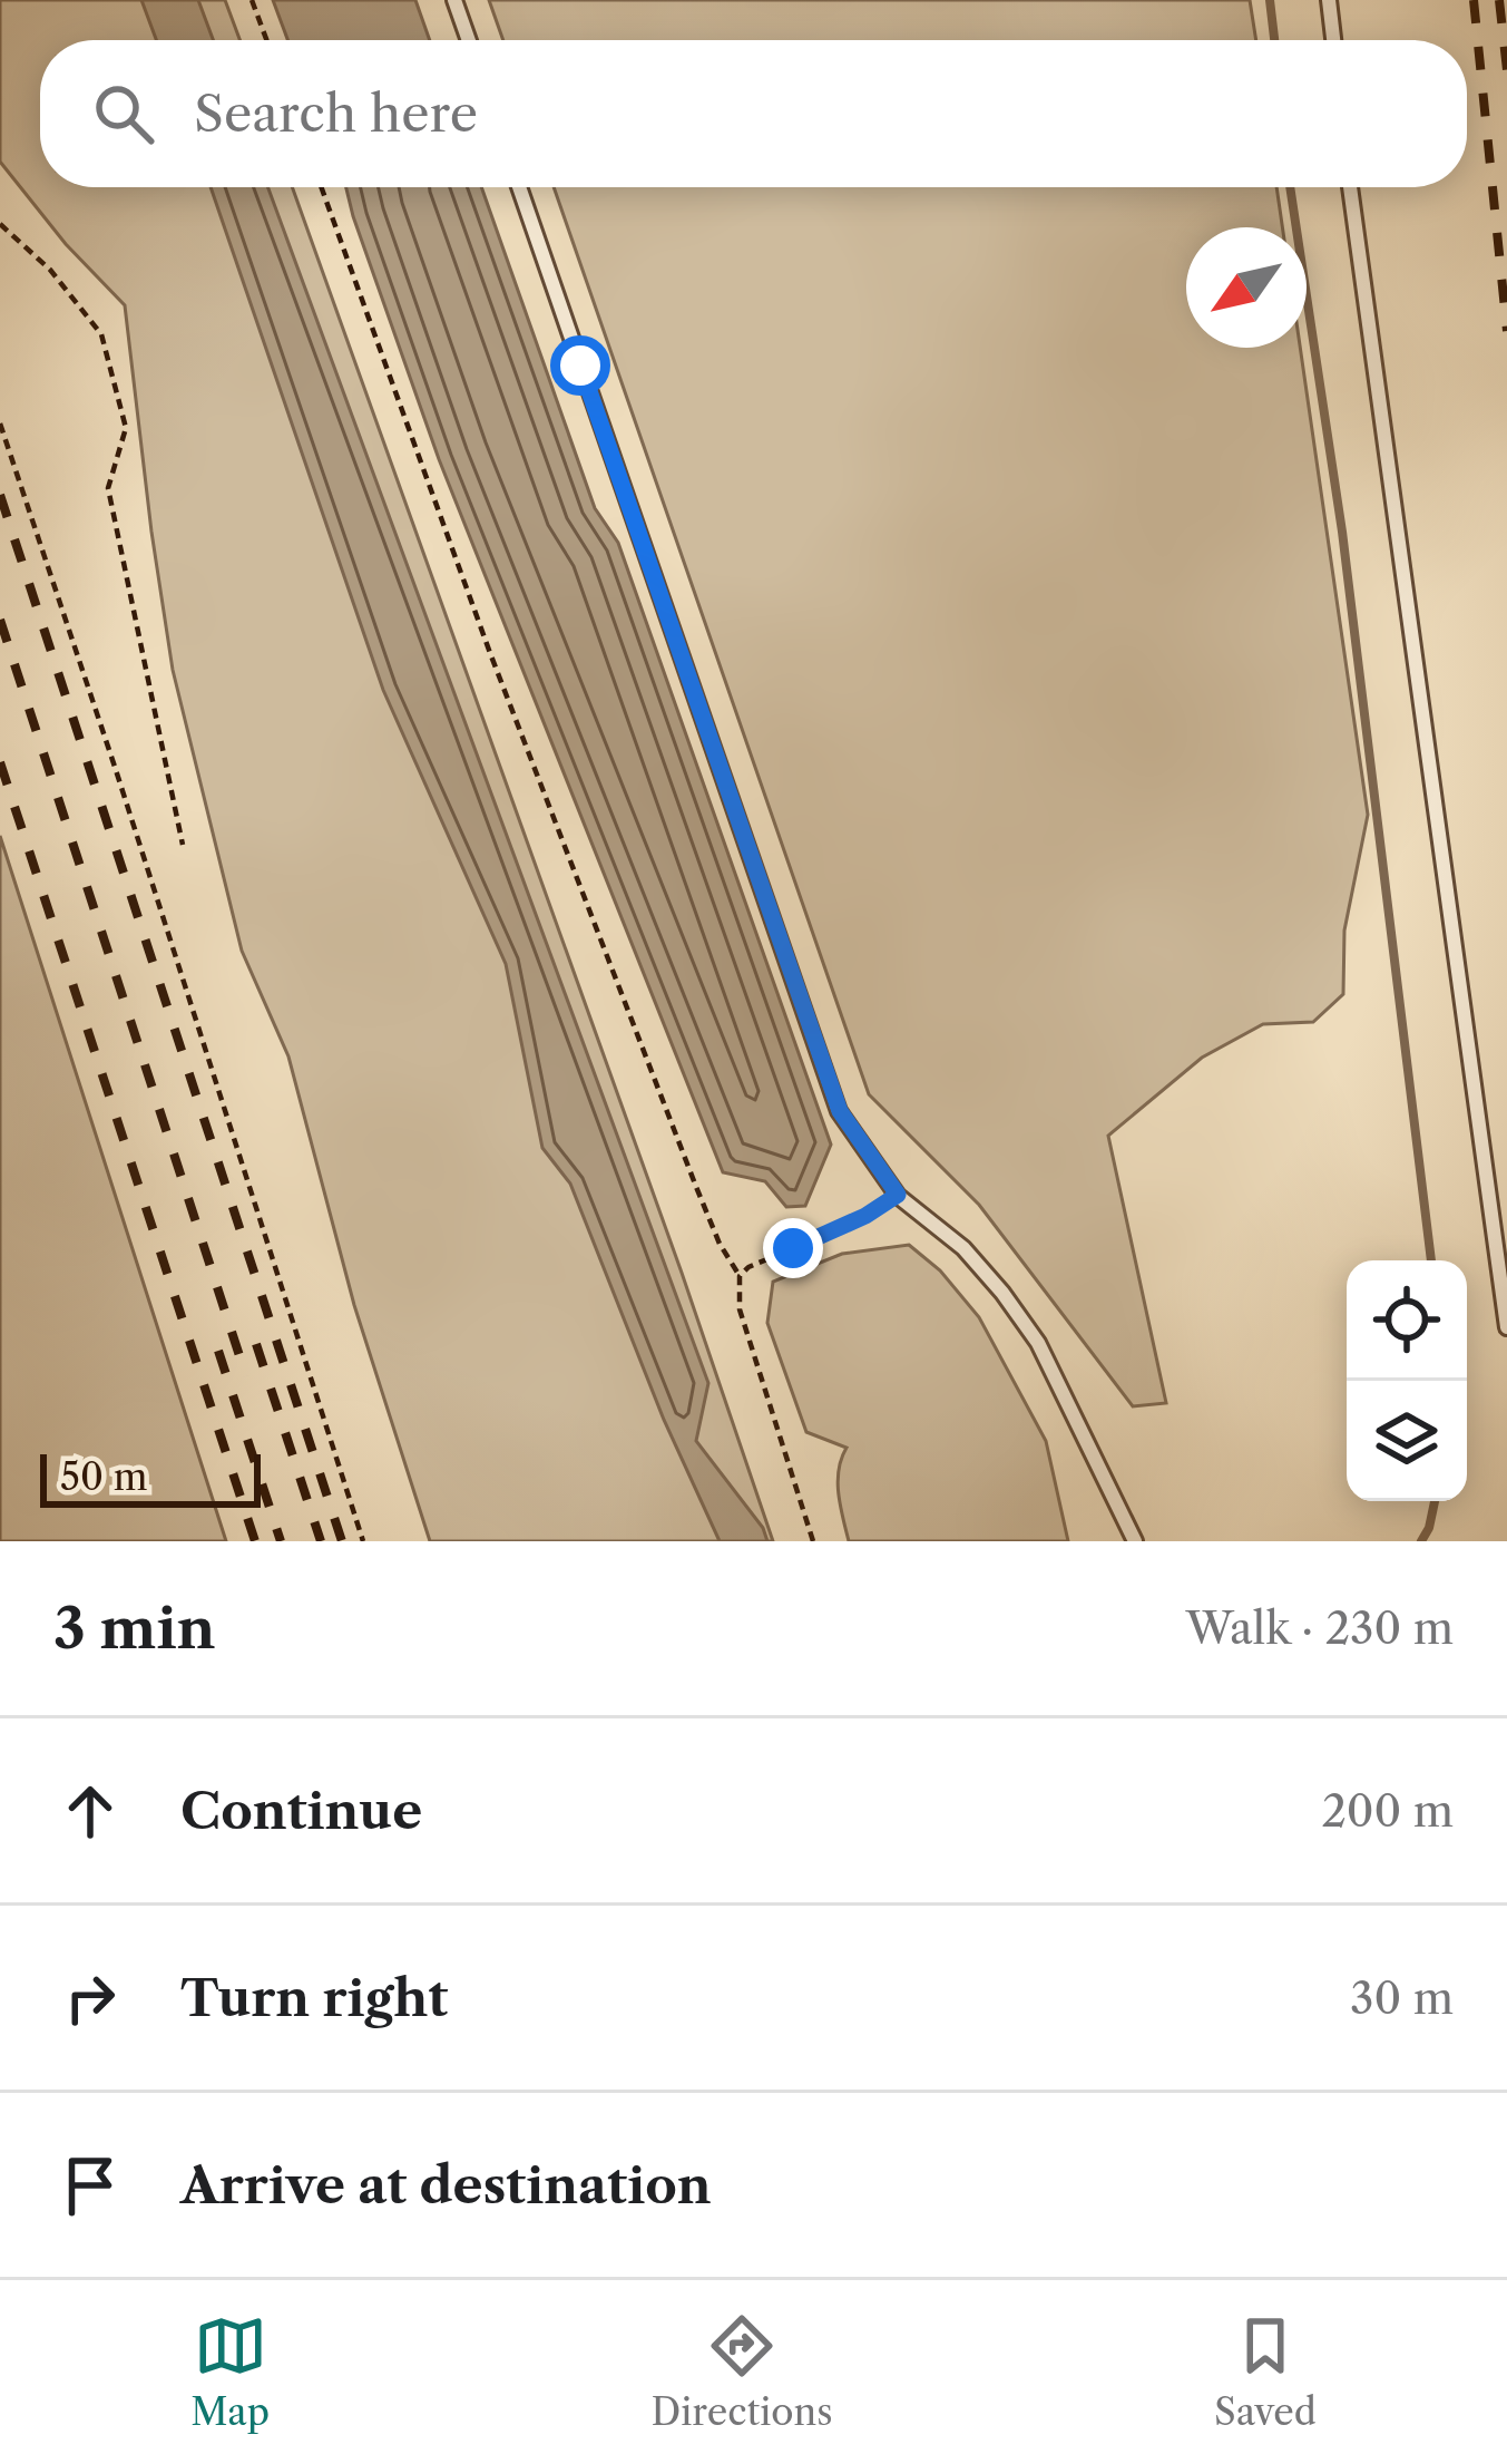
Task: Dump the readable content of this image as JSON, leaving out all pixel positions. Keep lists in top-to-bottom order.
{
  "scale_bar": "50 m",
  "north": "bottom left",
  "page": {
    "search": "Search here",
    "scale": "50 m",
    "heading": ["3 min", "Walk · 230 m"],
    "list": [
      ["Continue", "200 m"],
      ["Turn right", "30 m"],
      "Arrive at destination"
    ],
    "nav": ["Map", "Directions", "Saved"]
  }
}
